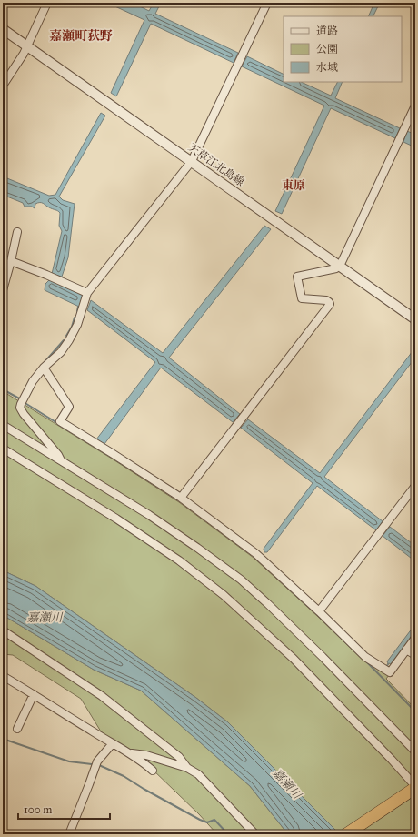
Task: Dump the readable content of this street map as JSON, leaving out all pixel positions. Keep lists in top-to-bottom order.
{
  "streets": {
    "street": ["天草江北島線"]
  },
  "districts": ["嘉瀬町荻野", "東原"],
  "water": ["嘉瀬川"],
  "legend": ["道路", "公園", "水域"],
  "scale_bar": "100 m"
}
